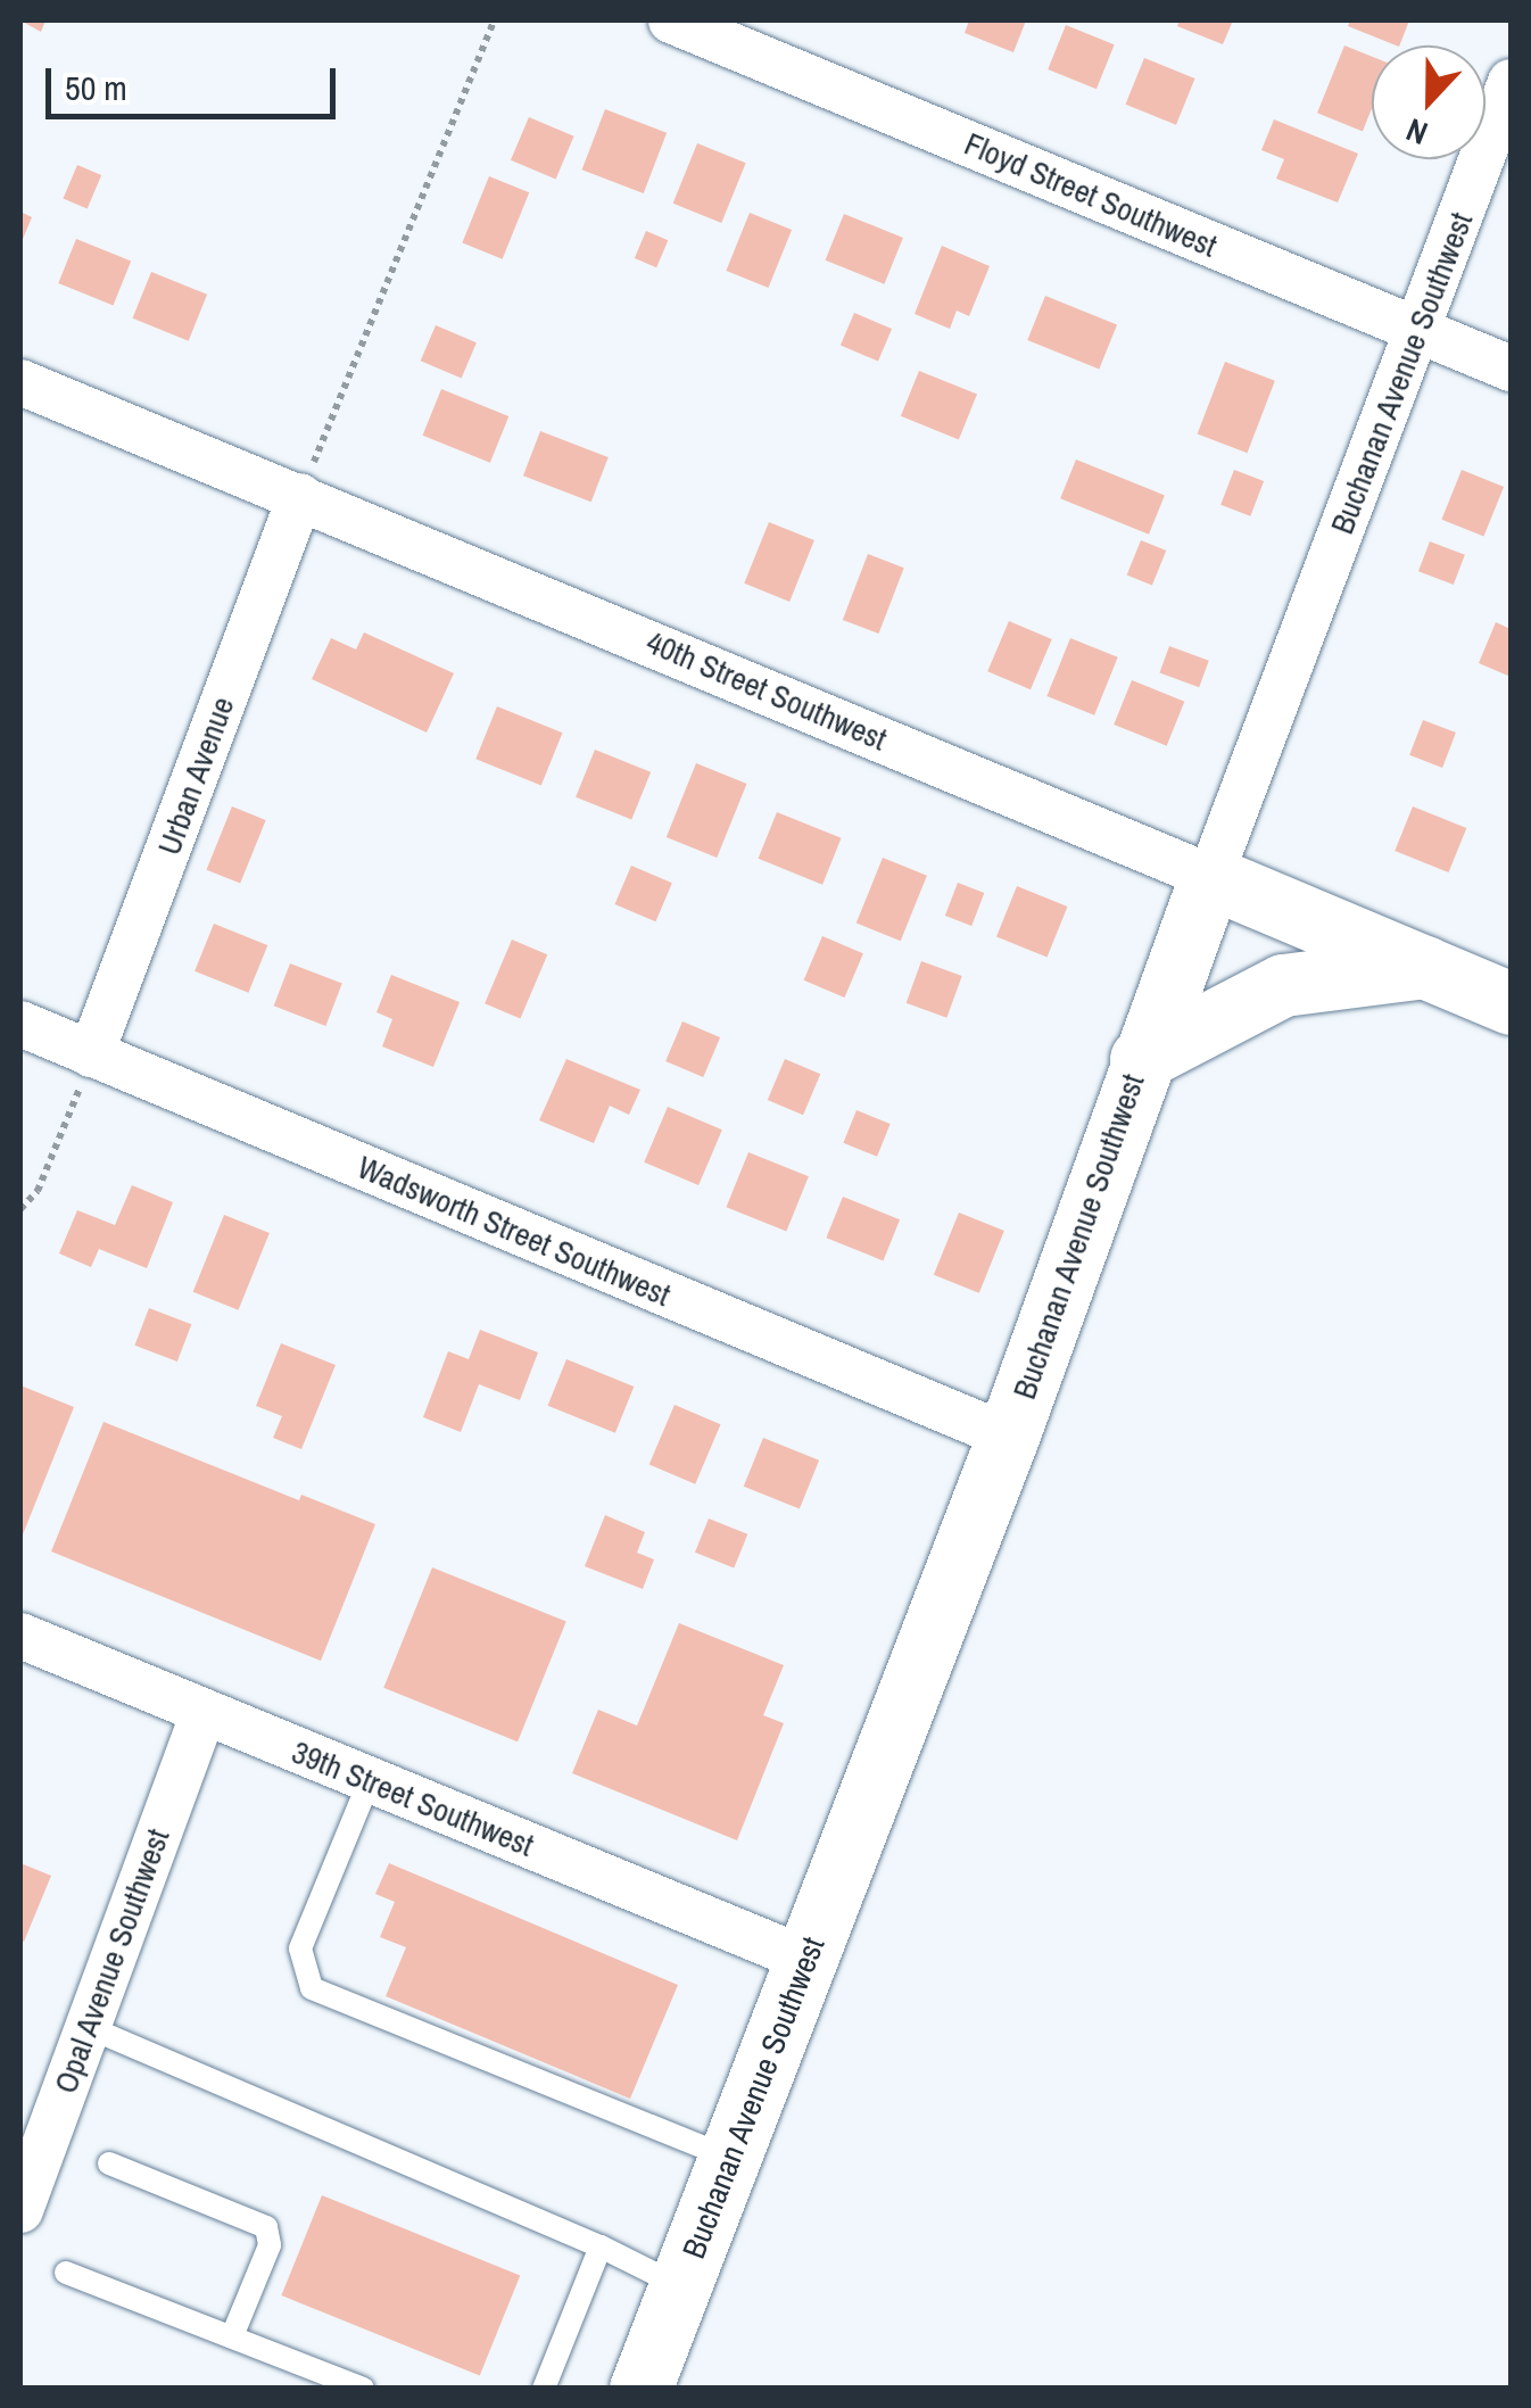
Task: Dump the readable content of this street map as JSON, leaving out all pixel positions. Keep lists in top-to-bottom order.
{
  "streets": {
    "street": [
      "Floyd Street Southwest",
      "Buchanan Avenue Southwest",
      "40th Street Southwest",
      "Urban Avenue",
      "Wadsworth Street Southwest",
      "39th Street Southwest",
      "Opal Avenue Southwest"
    ]
  },
  "crossings": [
    ["Floyd Street Southwest", "Buchanan Avenue Southwest"],
    ["Buchanan Avenue Southwest", "40th Street Southwest"],
    ["Buchanan Avenue Southwest", "Wadsworth Street Southwest"],
    ["Buchanan Avenue Southwest", "39th Street Southwest"],
    ["40th Street Southwest", "Urban Avenue"],
    ["Urban Avenue", "Wadsworth Street Southwest"],
    ["39th Street Southwest", "Opal Avenue Southwest"]
  ],
  "scale_bar": "50 m",
  "north": "bottom"
}
